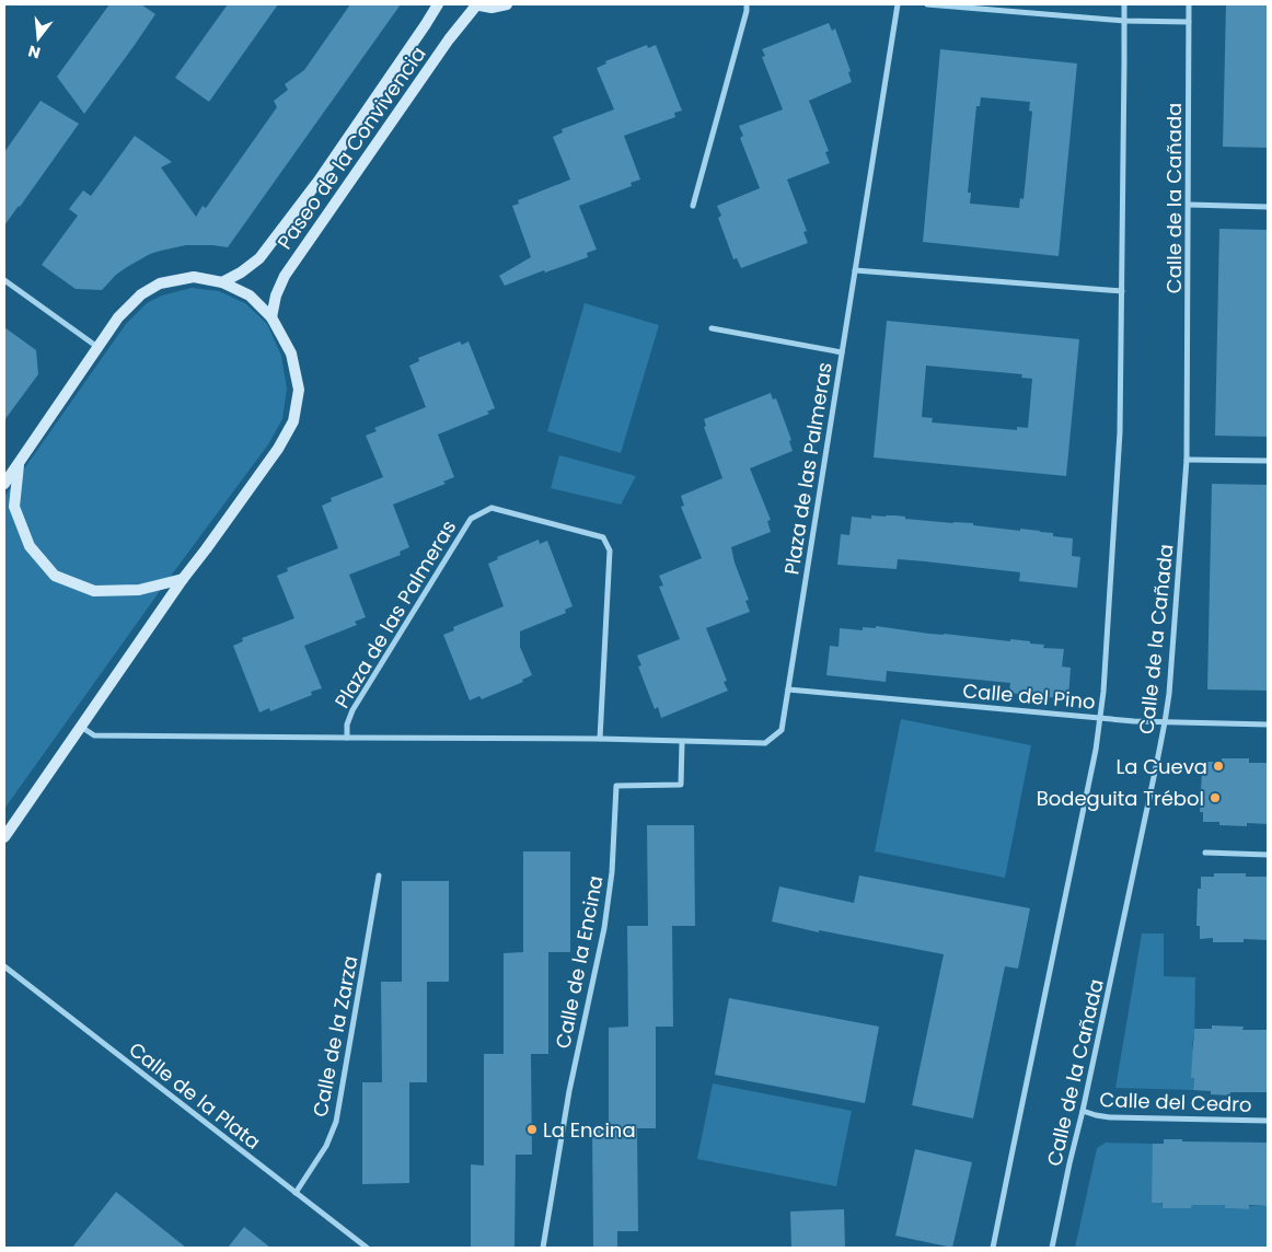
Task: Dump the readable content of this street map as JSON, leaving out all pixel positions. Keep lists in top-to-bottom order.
{
  "streets": {
    "street": [
      "Paseo de la Convivencia",
      "Calle de la Cañada",
      "Plaza de las Palmeras",
      "Calle del Pino",
      "Calle de la Encina",
      "Calle de la Zarza",
      "Calle de la Plata",
      "Calle del Cedro"
    ]
  },
  "crossings": [
    ["Calle de la Cañada", "Calle del Pino"],
    ["Calle de la Cañada", "Calle del Cedro"],
    ["Plaza de las Palmeras", "Calle del Pino"],
    ["Plaza de las Palmeras", "Calle de la Encina"],
    ["Calle de la Zarza", "Calle de la Plata"]
  ],
  "places": ["La Cueva", "Bodeguita Trébol", "La Encina"],
  "north": "bottom"
}
